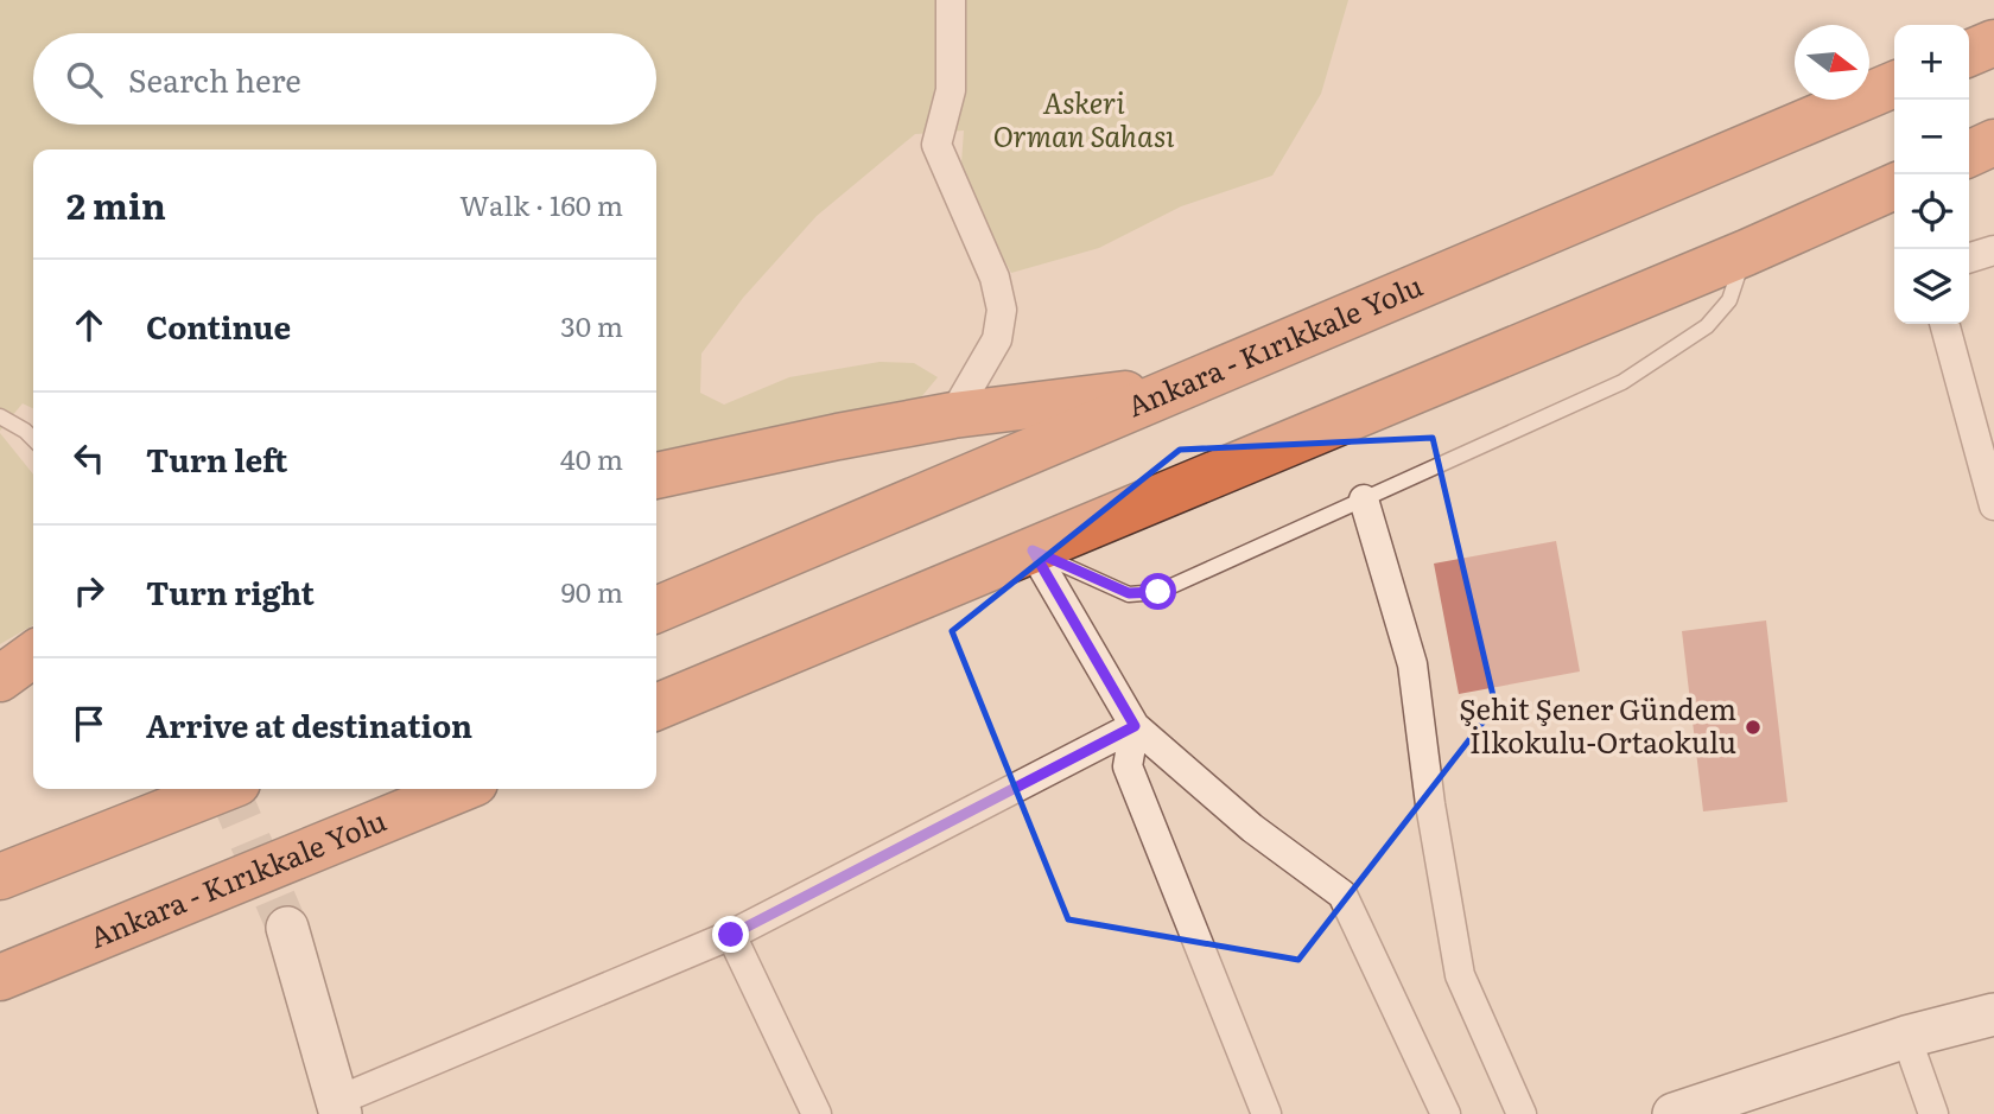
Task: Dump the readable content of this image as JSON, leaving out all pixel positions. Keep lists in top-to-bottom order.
{
  "streets": {
    "highway": ["Ankara - Kırıkkale Yolu"]
  },
  "parks": ["Askeri Orman Sahası"],
  "places": ["Şehit Şener Gündem İlkokulu-Ortaokulu"],
  "north": "right",
  "page": {
    "map_buttons": ["+", "−"],
    "search": "Search here",
    "heading": ["2 min", "Walk · 160 m"],
    "list": [
      ["Continue", "30 m"],
      ["Turn left", "40 m"],
      ["Turn right", "90 m"],
      "Arrive at destination"
    ]
  }
}
